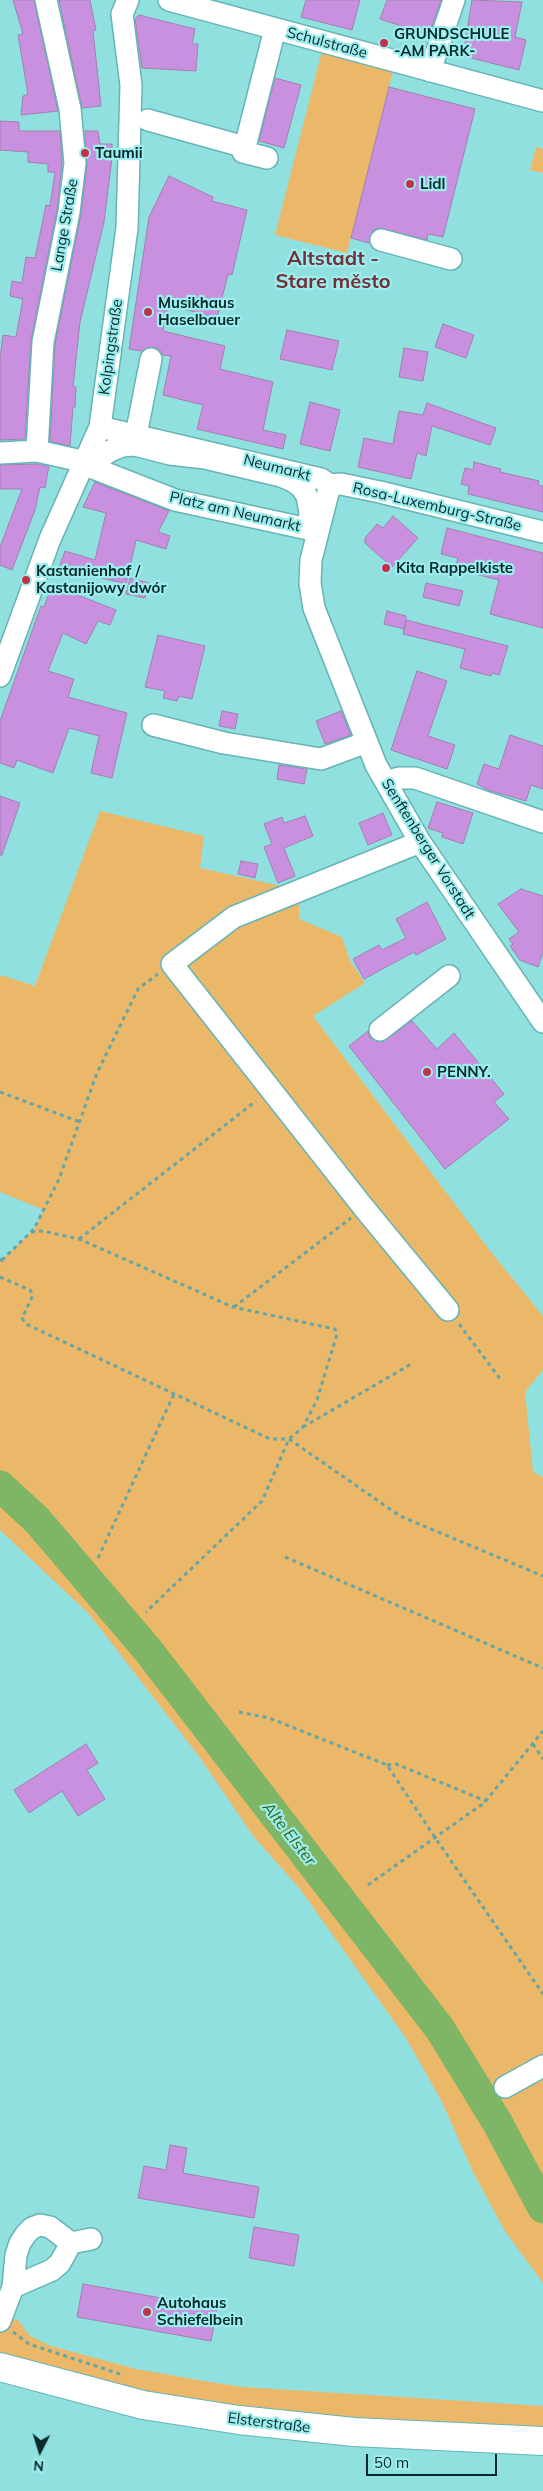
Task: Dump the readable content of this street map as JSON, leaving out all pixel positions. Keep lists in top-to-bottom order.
{
  "streets": {
    "main road": ["Elsterstraße"],
    "street": [
      "Schulstraße",
      "Lange Straße",
      "Kolpingstraße",
      "Neumarkt",
      "Rosa-Luxemburg-Straße",
      "Platz am Neumarkt",
      "Senftenberger Vorstadt"
    ]
  },
  "crossings": [
    ["Kolpingstraße", "Neumarkt"],
    ["Kolpingstraße", "Platz am Neumarkt"],
    ["Neumarkt", "Rosa-Luxemburg-Straße"],
    ["Neumarkt", "Senftenberger Vorstadt"]
  ],
  "districts": ["Altstadt - Stare město"],
  "water": ["Alte Elster"],
  "places": [
    "GRUNDSCHULE -AM PARK-",
    "Taumii",
    "Lidl",
    "Musikhaus Haselbauer",
    "Kita Rappelkiste",
    "Kastanienhof / Kastanijowy dwór",
    "PENNY.",
    "Autohaus Schiefelbein"
  ],
  "scale_bar": "50 m",
  "north": "bottom"
}
